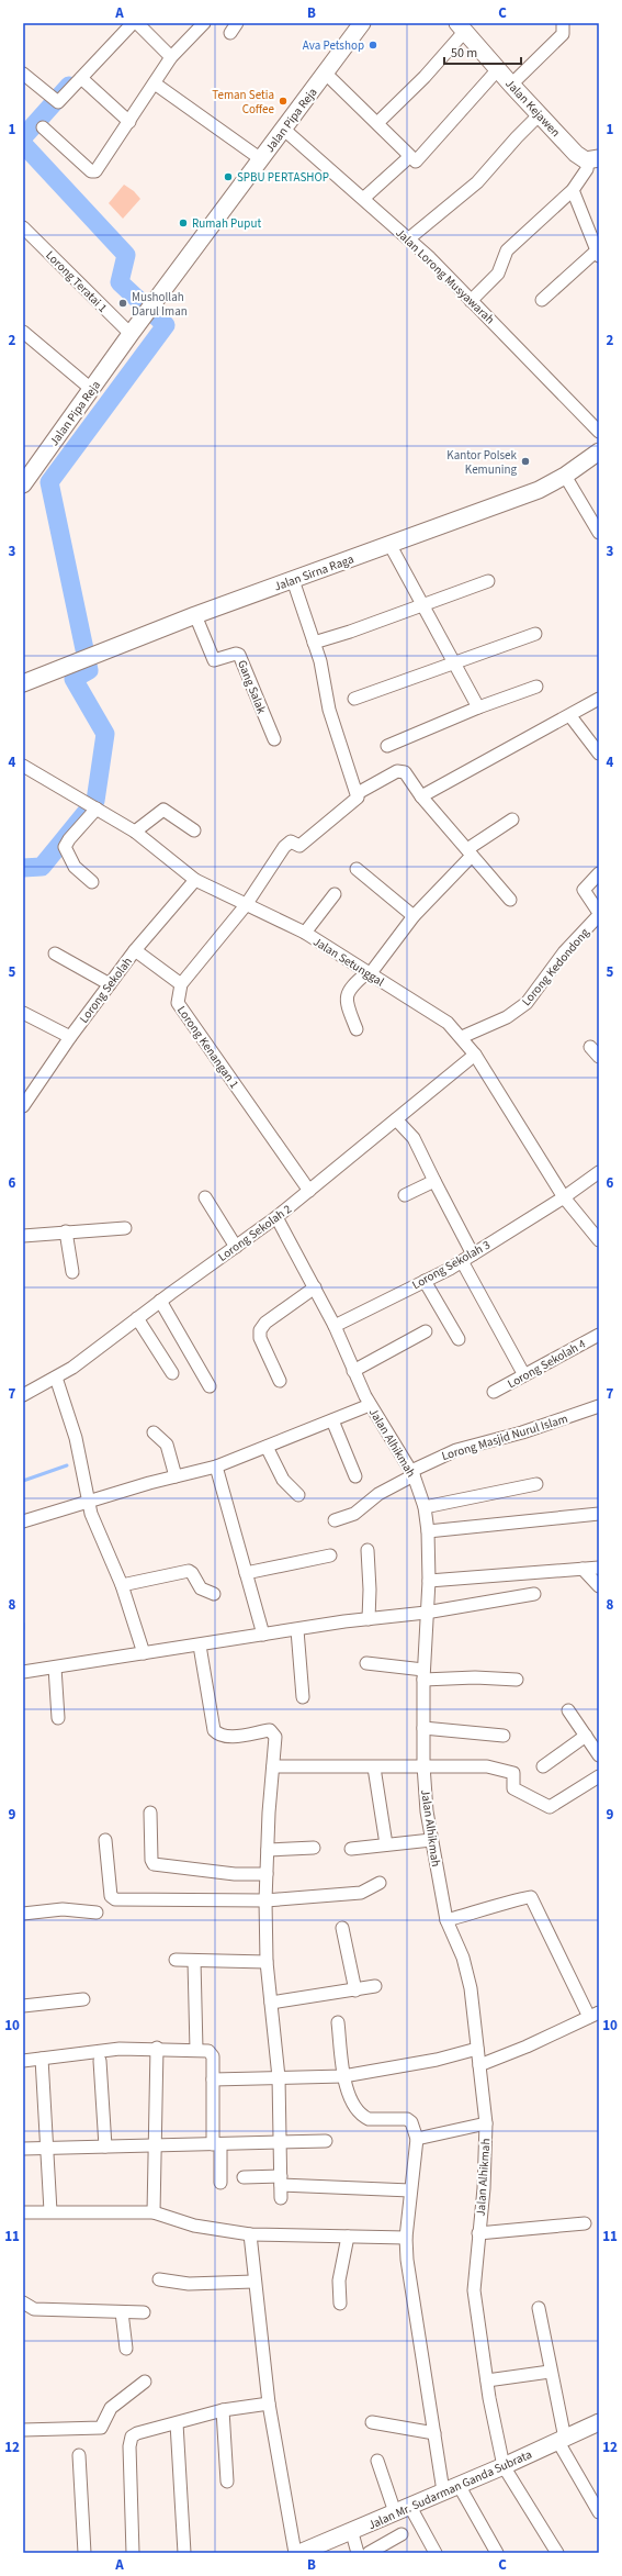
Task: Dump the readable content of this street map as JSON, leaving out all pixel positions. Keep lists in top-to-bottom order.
{
  "streets": {
    "street": [
      "Jalan Kejawen",
      "Jalan Pipa Reja",
      "Jalan Lorong Musyawarah",
      "Lorong Teratai 1",
      "Jalan Sirna Raga",
      "Gang Salak",
      "Jalan Setunggal",
      "Lorong Kedondong",
      "Lorong Sekolah",
      "Lorong Kenangan 1",
      "Lorong Sekolah 2",
      "Lorong Sekolah 3",
      "Lorong Sekolah 4",
      "Lorong Masjid Nurul Islam",
      "Jalan Alhikmah",
      "Jalan Mr. Sudarman Ganda Subrata"
    ]
  },
  "crossings": [
    ["Jalan Pipa Reja", "Jalan Lorong Musyawarah"],
    ["Jalan Pipa Reja", "Lorong Teratai 1"],
    ["Jalan Sirna Raga", "Gang Salak"],
    ["Jalan Setunggal", "Lorong Kedondong"],
    ["Jalan Setunggal", "Lorong Sekolah"],
    ["Jalan Setunggal", "Lorong Sekolah 2"],
    ["Jalan Setunggal", "Lorong Sekolah 3"],
    ["Lorong Kenangan 1", "Lorong Sekolah 2"],
    ["Lorong Sekolah 2", "Jalan Alhikmah"],
    ["Lorong Sekolah 3", "Jalan Alhikmah"],
    ["Lorong Masjid Nurul Islam", "Jalan Alhikmah"],
    ["Jalan Alhikmah", "Jalan Mr. Sudarman Ganda Subrata"]
  ],
  "places": [
    "Ava Petshop",
    "Teman Setia Coffee",
    "SPBU PERTASHOP",
    "Rumah Puput",
    "Mushollah Darul Iman",
    "Kantor Polsek Kemuning"
  ],
  "scale_bar": "50 m",
  "grid": {
    "columns": ["A", "B", "C"],
    "rows": [
      "1",
      "2",
      "3",
      "4",
      "5",
      "6",
      "7",
      "8",
      "9",
      "10",
      "11",
      "12"
    ]
  }
}
